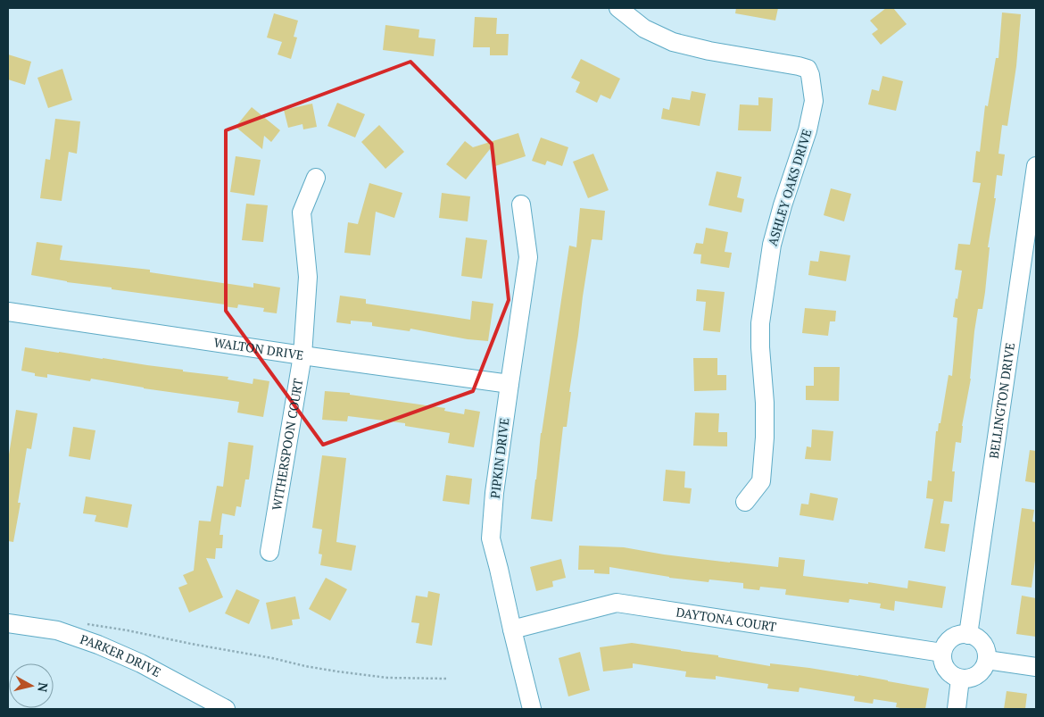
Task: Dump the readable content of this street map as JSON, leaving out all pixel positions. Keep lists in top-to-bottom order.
{
  "streets": {
    "street": [
      "ASHLEY OAKS DRIVE",
      "WALTON DRIVE",
      "BELLINGTON DRIVE",
      "WITHERSPOON COURT",
      "PIPKIN DRIVE",
      "DAYTONA COURT",
      "PARKER DRIVE"
    ]
  },
  "crossings": [
    ["WALTON DRIVE", "WITHERSPOON COURT"],
    ["WALTON DRIVE", "PIPKIN DRIVE"],
    ["BELLINGTON DRIVE", "DAYTONA COURT"],
    ["PIPKIN DRIVE", "DAYTONA COURT"]
  ],
  "north": "right"
}
